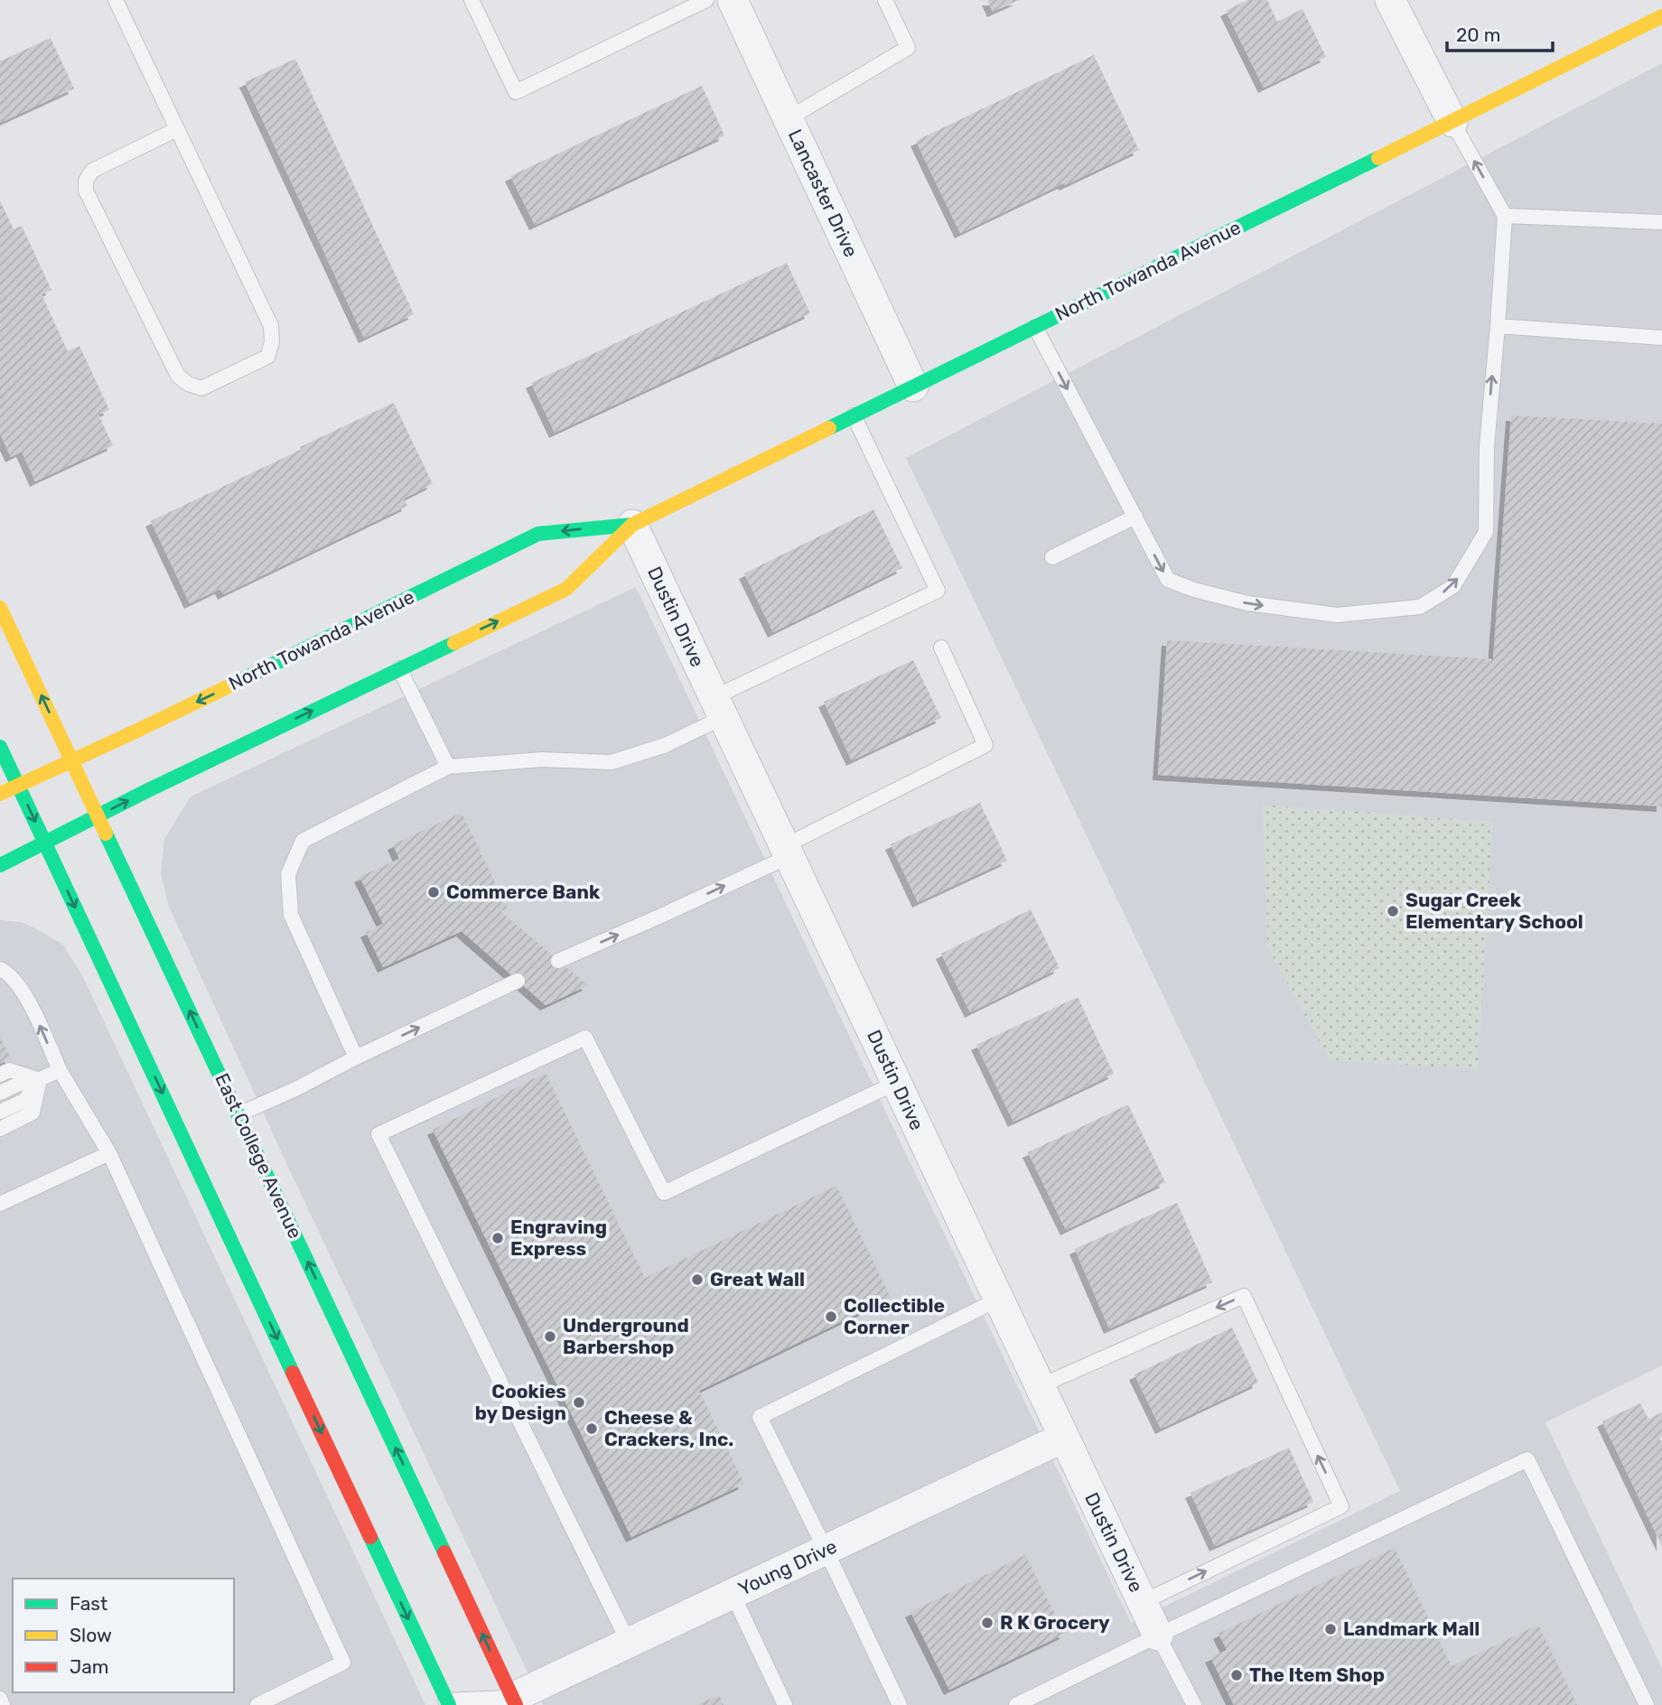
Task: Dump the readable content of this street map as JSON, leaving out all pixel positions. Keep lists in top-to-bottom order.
{
  "streets": {
    "main road": ["North Towanda Avenue", "East College Avenue"],
    "street": ["Lancaster Drive", "Dustin Drive", "Young Drive"]
  },
  "crossings": [
    ["Lancaster Drive", "North Towanda Avenue"],
    ["North Towanda Avenue", "Dustin Drive"],
    ["North Towanda Avenue", "East College Avenue"],
    ["Dustin Drive", "Young Drive"],
    ["East College Avenue", "Young Drive"]
  ],
  "places": [
    "Commerce Bank",
    "Sugar Creek Elementary School",
    "Engraving Express",
    "Great Wall",
    "Collectible Corner",
    "Underground Barbershop",
    "Cookies by Design",
    "Cheese & Crackers, Inc.",
    "R K Grocery",
    "Landmark Mall",
    "The Item Shop"
  ],
  "legend": ["Fast", "Slow", "Jam"],
  "scale_bar": "20 m"
}
